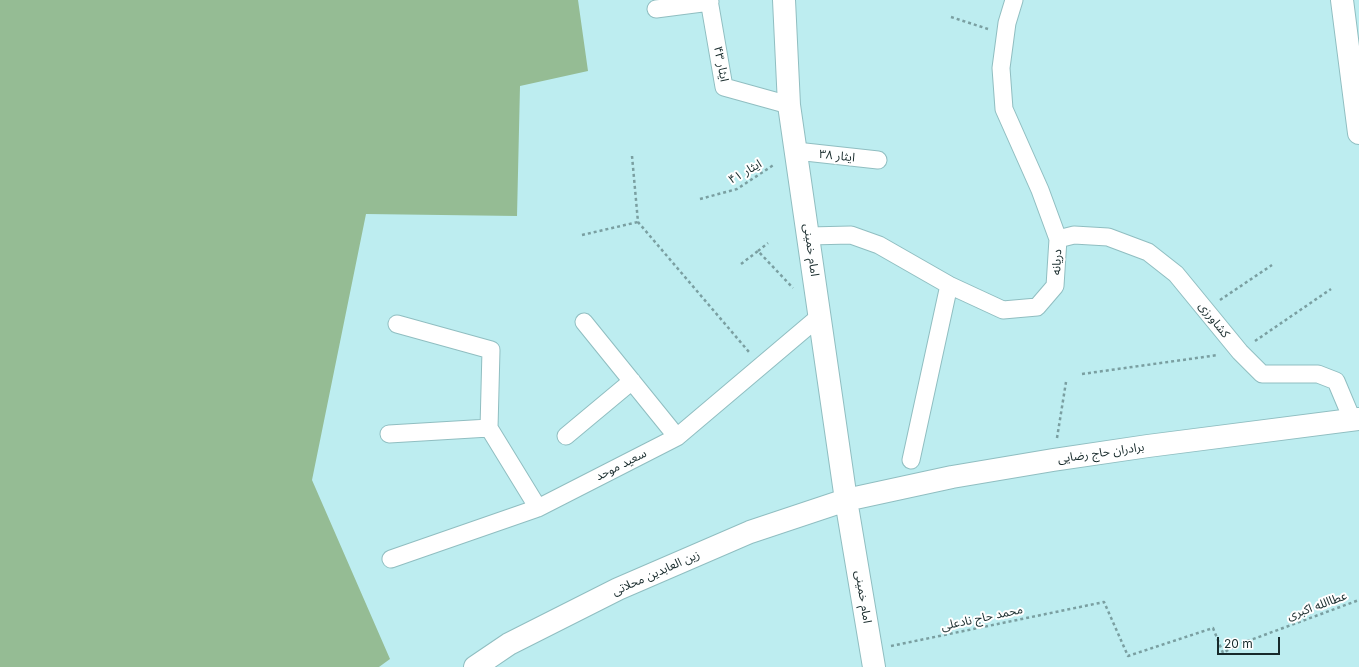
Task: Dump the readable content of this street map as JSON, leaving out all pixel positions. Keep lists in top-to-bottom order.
{
  "streets": {
    "main road": ["امام خمینی", "برادران حاج رضایی", "زین العابدین محلاتی"],
    "street": [
      "ایثار ۴۳",
      "ایثار ۳۸",
      "دریانه",
      "کشاورزی",
      "سعید موحد"
    ],
    "path": ["ایثار ۴۱", "عطاالله اکبری", "محمد حاج نادعلی"]
  },
  "crossings": [
    ["ایثار ۴۳", "امام خمینی"],
    ["ایثار ۳۸", "ایثار ۴۱"],
    ["ایثار ۳۸", "امام خمینی"],
    ["ایثار ۴۱", "امام خمینی"],
    ["امام خمینی", "دریانه"],
    ["امام خمینی", "برادران حاج رضایی"],
    ["امام خمینی", "سعید موحد"],
    ["امام خمینی", "زین العابدین محلاتی"],
    ["امام خمینی", "محمد حاج نادعلی"],
    ["دریانه", "کشاورزی"],
    ["کشاورزی", "برادران حاج رضایی"],
    ["برادران حاج رضایی", "زین العابدین محلاتی"],
    ["عطاالله اکبری", "محمد حاج نادعلی"]
  ],
  "scale_bar": "20 m"
}
